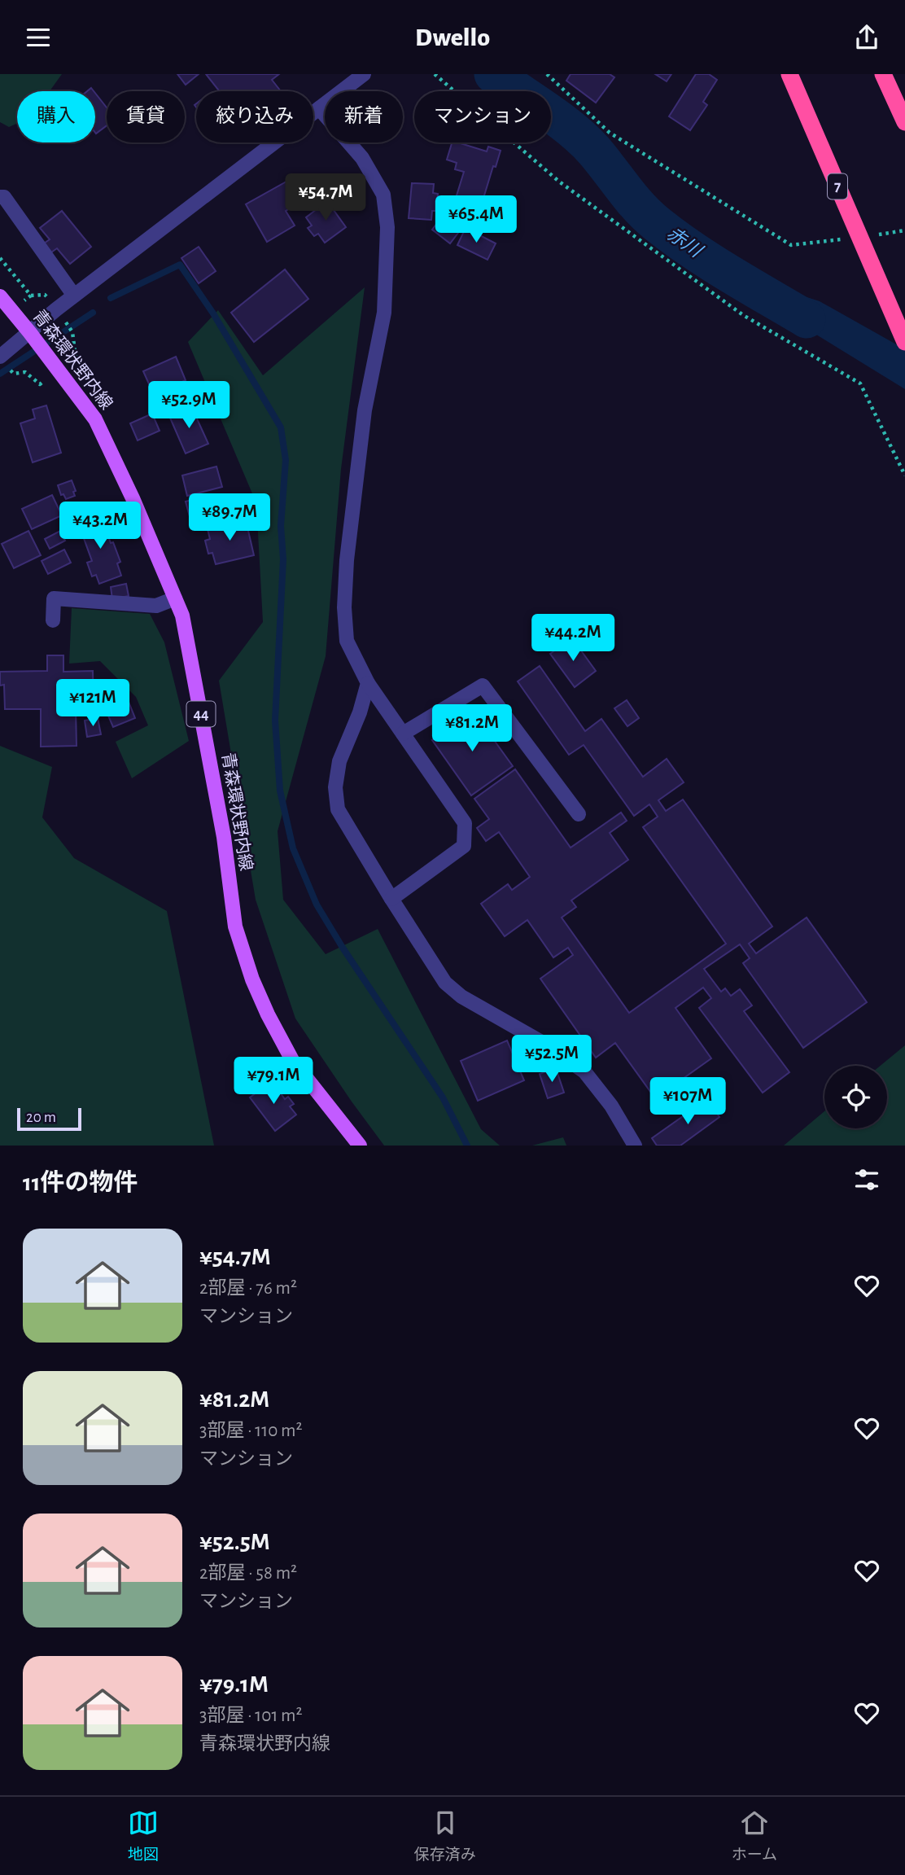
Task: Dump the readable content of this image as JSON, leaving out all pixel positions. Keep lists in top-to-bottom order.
{
  "streets": {
    "highway": ["7"],
    "main road": ["青森環状野内線", "44"]
  },
  "water": ["赤川"],
  "scale_bar": "20 m",
  "page": {
    "header": "Dwello",
    "chip": [
      "購入",
      "賃貸",
      "絞り込み",
      "新着",
      "マンション"
    ],
    "price": [
      "¥54.7M",
      "¥65.4M",
      "¥52.9M",
      "¥89.7M",
      "¥43.2M",
      "¥44.2M",
      "¥121M",
      "¥81.2M",
      "¥52.5M",
      "¥79.1M",
      "¥107M"
    ],
    "scale": "20 m",
    "heading": "11件の物件",
    "list": [
      {
        "name": "¥54.7M",
        "note": "2部屋 · 76 m² · マンション"
      },
      {
        "name": "¥81.2M",
        "note": "3部屋 · 110 m² · マンション"
      },
      {
        "name": "¥52.5M",
        "note": "2部屋 · 58 m² · マンション"
      },
      {
        "name": "¥79.1M",
        "note": "3部屋 · 101 m² · 青森環状野内線"
      }
    ],
    "tabs": ["地図", "保存済み", "ホーム"]
  }
}
